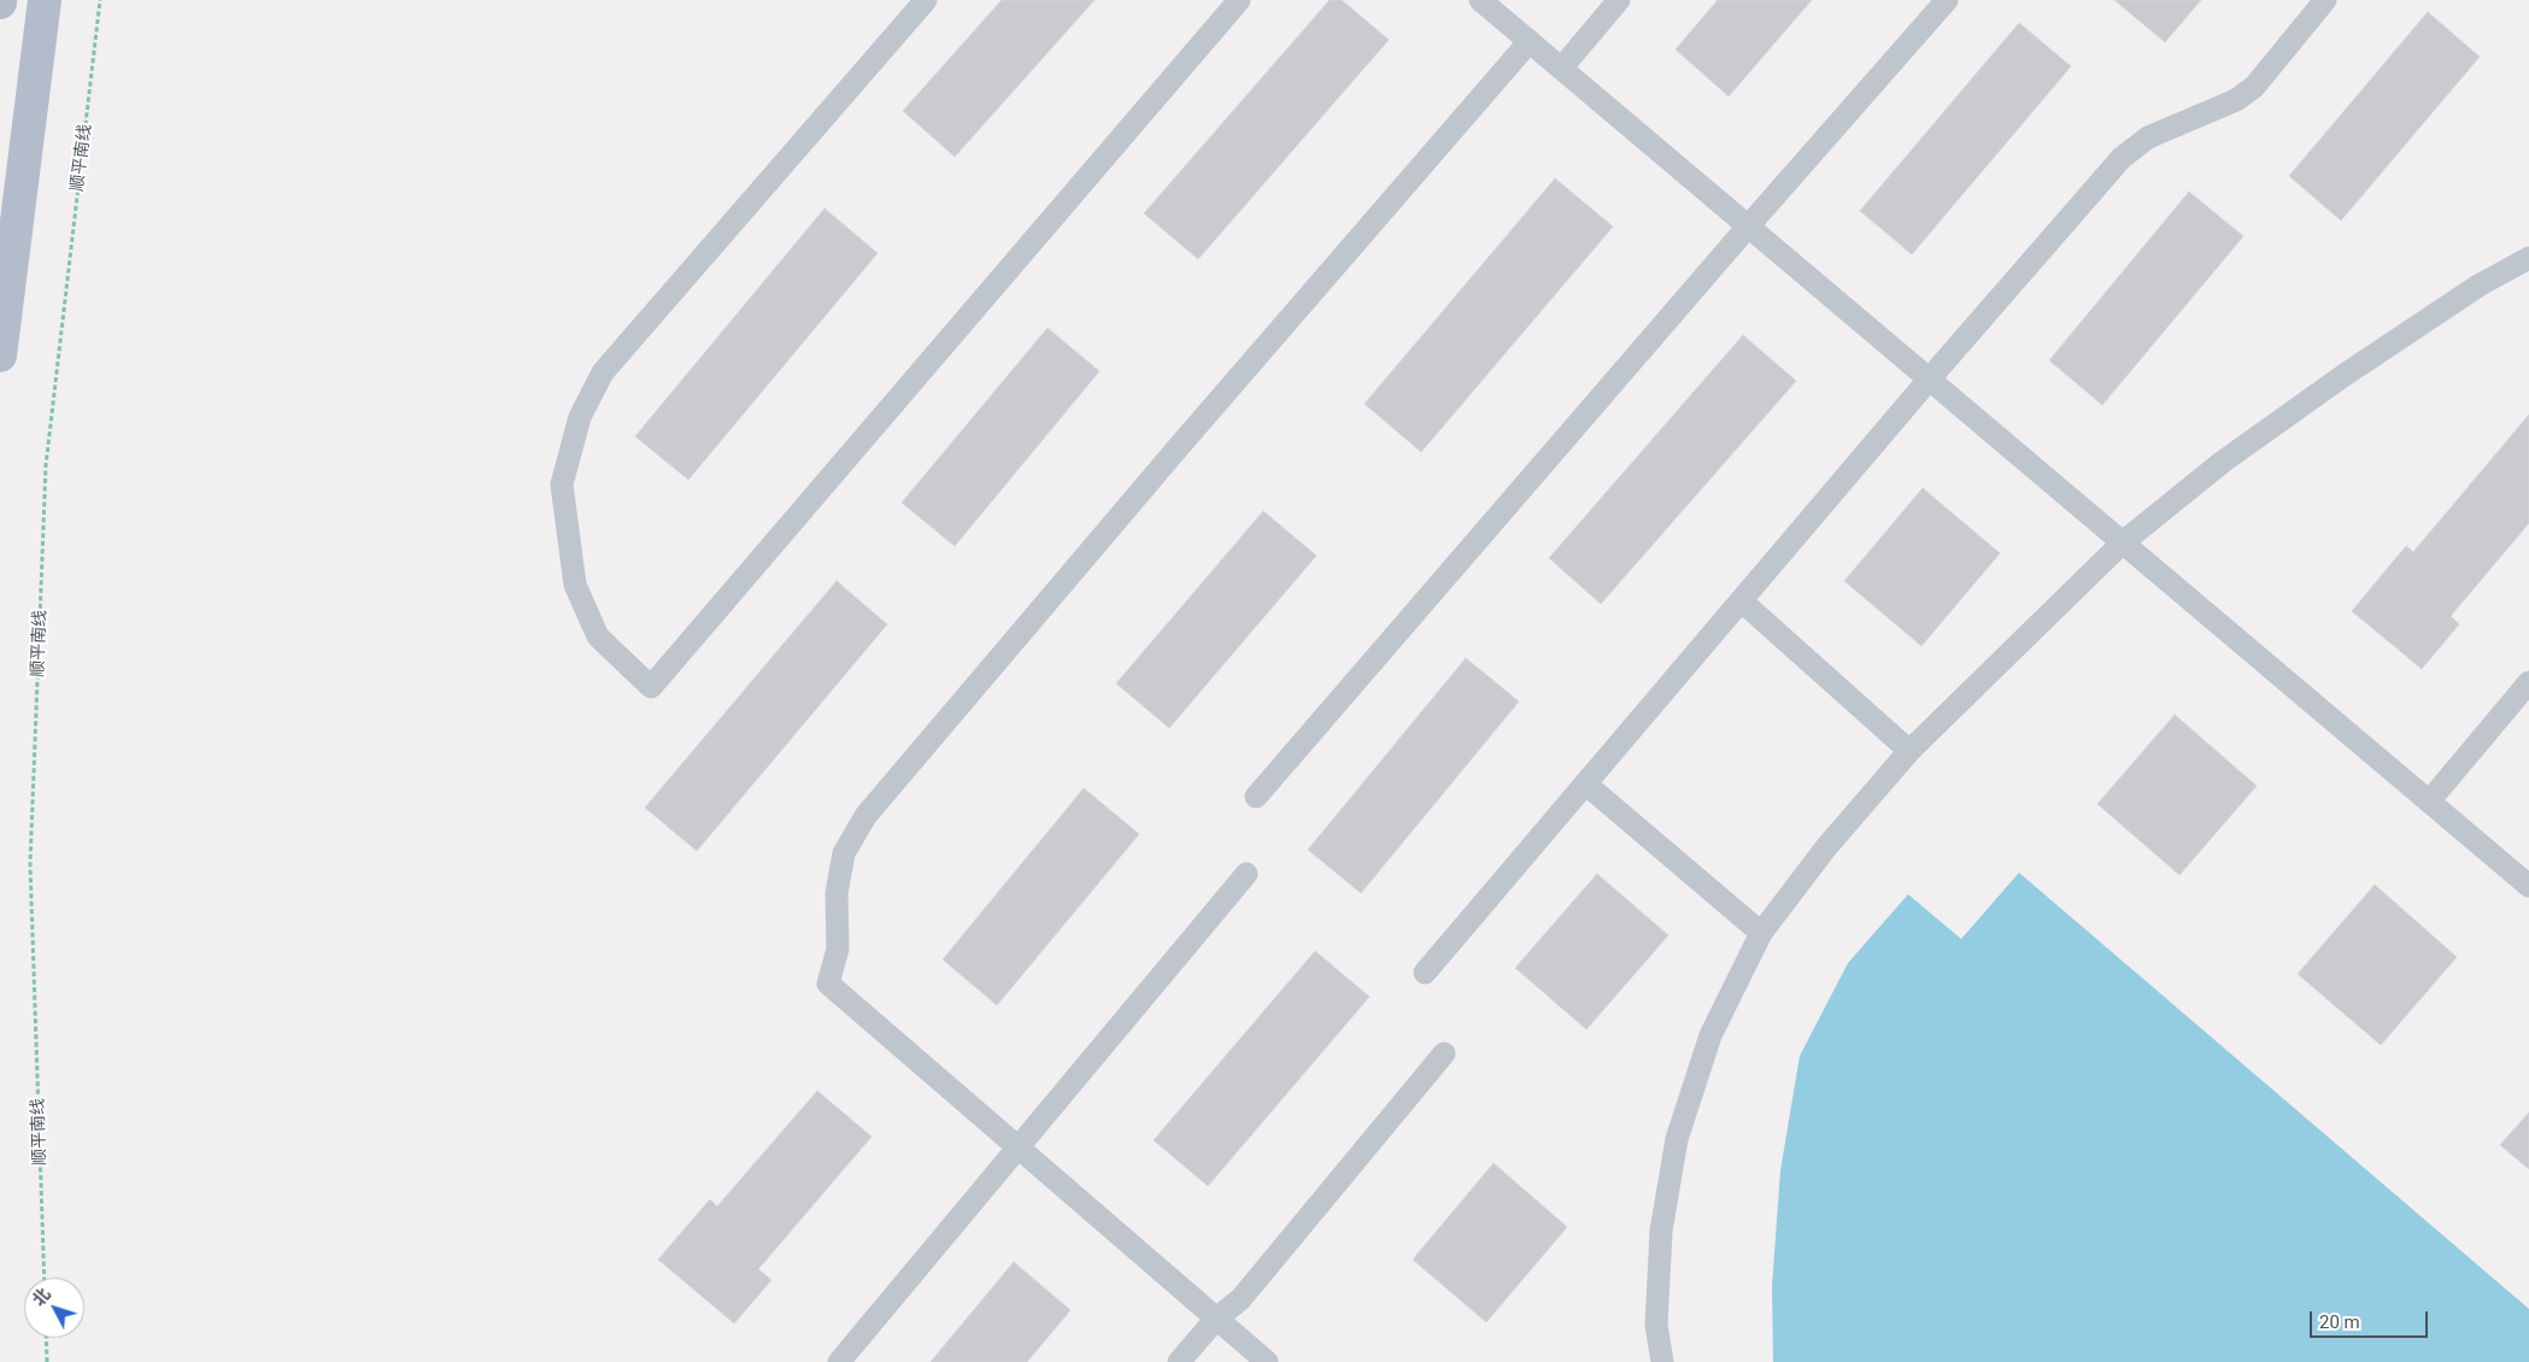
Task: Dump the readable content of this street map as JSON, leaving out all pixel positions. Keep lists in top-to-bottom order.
{
  "streets": {
    "path": ["顺平南线"]
  },
  "scale_bar": "20 m",
  "north": "top left"
}
